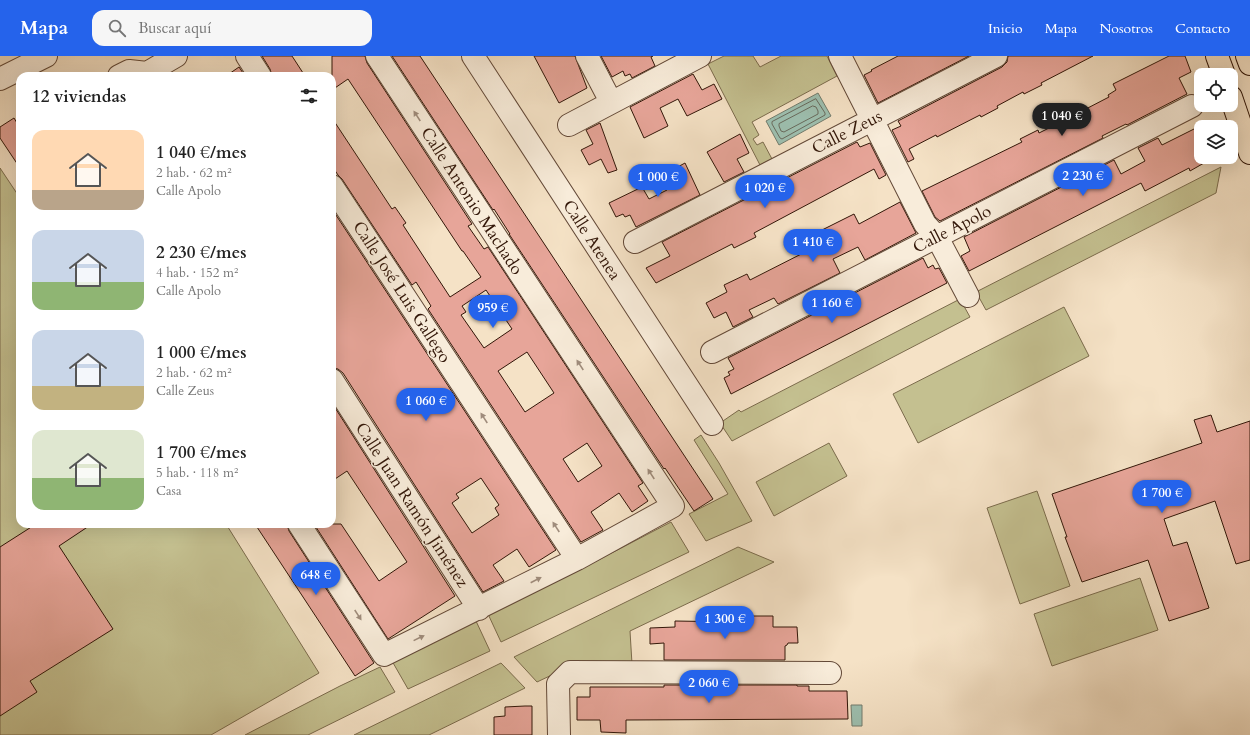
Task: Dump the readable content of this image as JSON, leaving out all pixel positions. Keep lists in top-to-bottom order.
{
  "streets": {
    "street": [
      "Calle Zeus",
      "Calle Antonio Machado",
      "Calle Apolo",
      "Calle Atenea",
      "Calle José Luis Gallego",
      "Calle Juan Ramón Jiménez"
    ]
  },
  "crossings": [
    ["Calle Antonio Machado", "Calle José Luis Gallego"]
  ],
  "one_way": ["Calle Antonio Machado", "Calle José Luis Gallego"],
  "page": {
    "header": "Mapa",
    "search": "Buscar aquí",
    "nav": [
      "Inicio",
      "Mapa",
      "Nosotros",
      "Contacto"
    ],
    "heading": "12 viviendas",
    "price": [
      "1 040 €",
      "2 230 €",
      "1 000 €",
      "1 020 €",
      "1 410 €",
      "1 160 €",
      "959 €",
      "1 060 €",
      "1 700 €",
      "648 €",
      "1 300 €",
      "2 060 €"
    ],
    "list": [
      {
        "name": "1 040 €/mes",
        "note": "2 hab. · 62 m² · Calle Apolo"
      },
      {
        "name": "2 230 €/mes",
        "note": "4 hab. · 152 m² · Calle Apolo"
      },
      {
        "name": "1 000 €/mes",
        "note": "2 hab. · 62 m² · Calle Zeus"
      },
      {
        "name": "1 700 €/mes",
        "note": "5 hab. · 118 m² · Casa"
      }
    ]
  }
}
